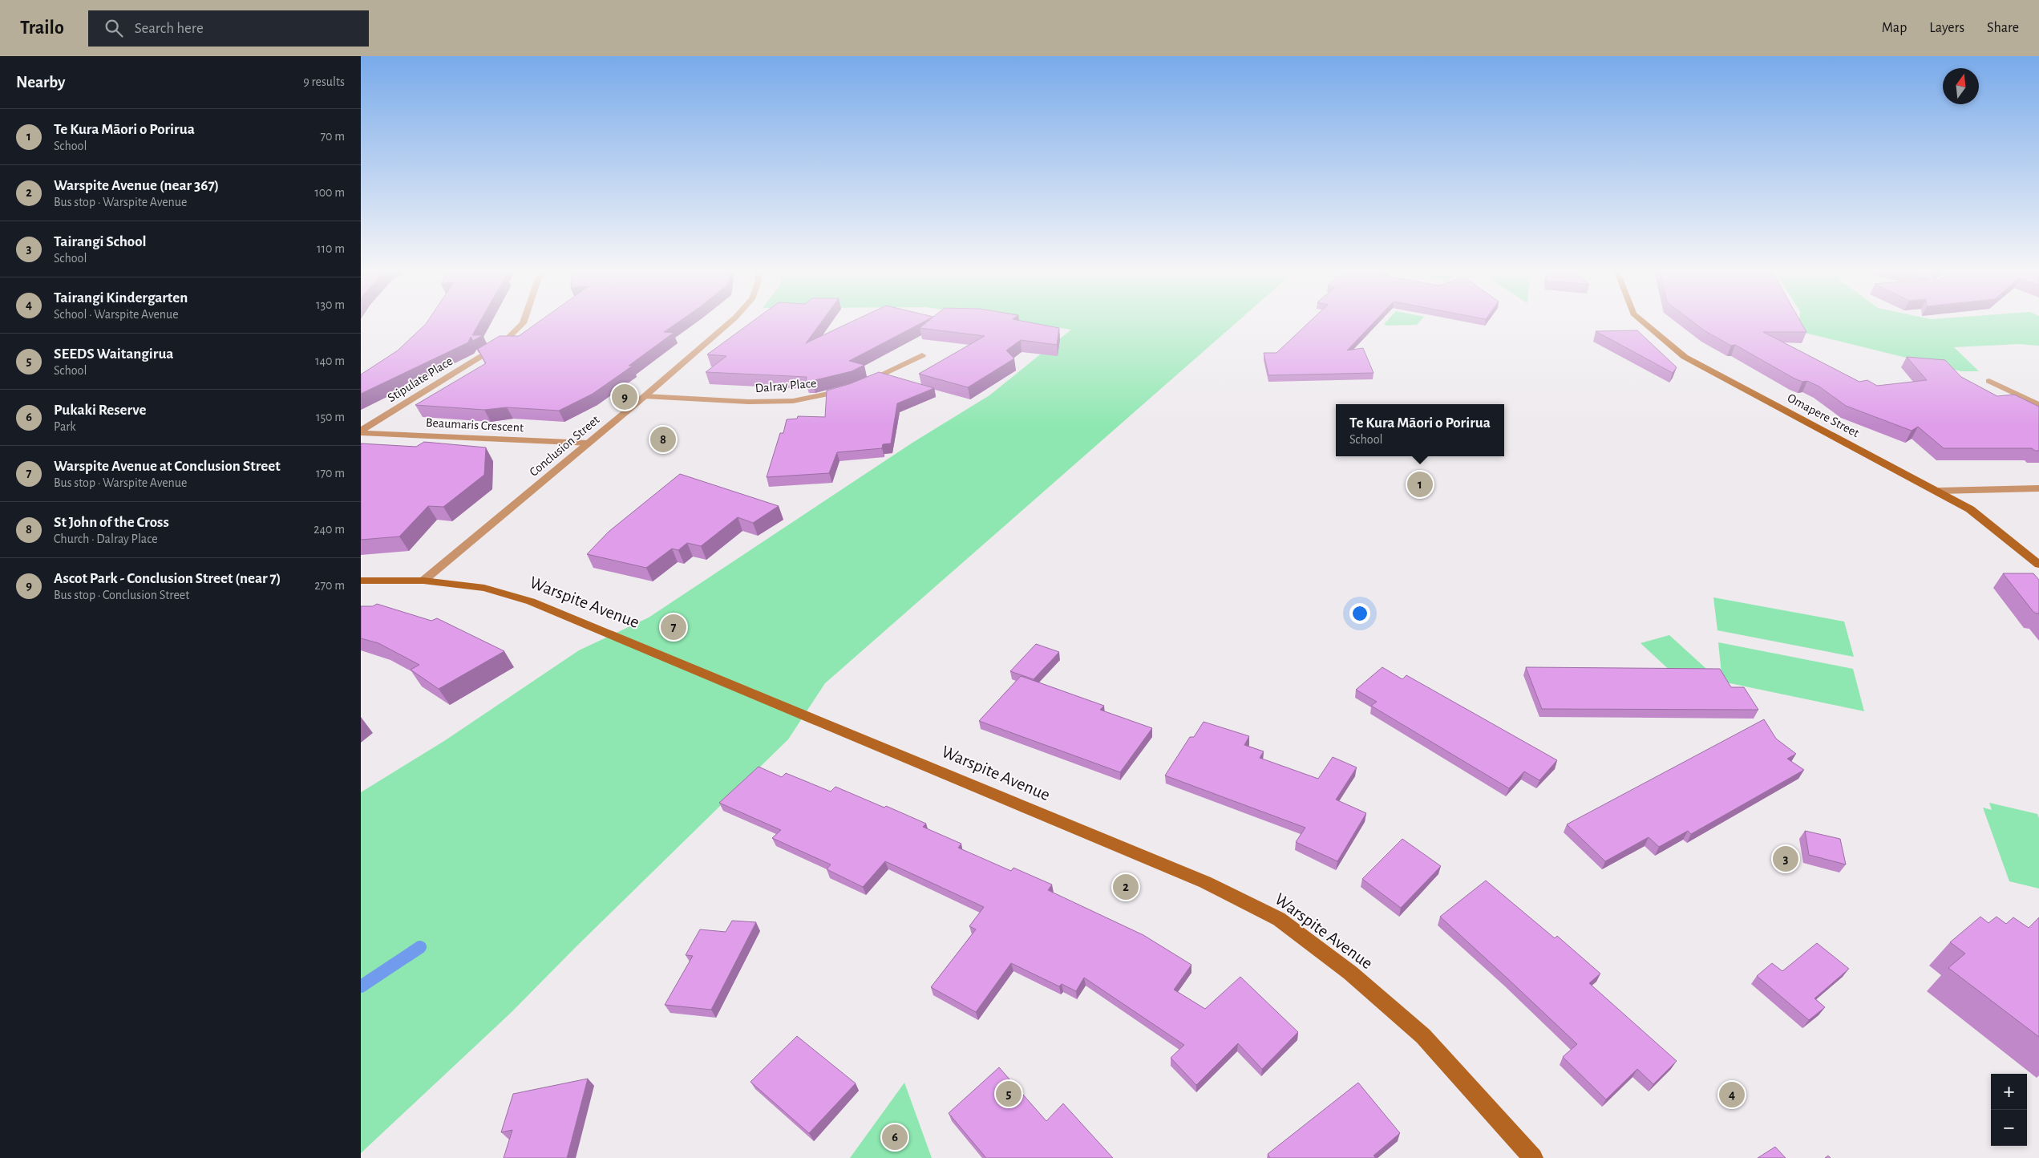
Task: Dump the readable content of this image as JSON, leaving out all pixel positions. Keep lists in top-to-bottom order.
{
  "streets": {
    "main road": ["Omapere Street", "Warspite Avenue"],
    "street": [
      "Stipulate Place",
      "Dalray Place",
      "Beaumaris Crescent",
      "Conclusion Street"
    ]
  },
  "crossings": [
    ["Stipulate Place", "Beaumaris Crescent"],
    ["Dalray Place", "Conclusion Street"],
    ["Beaumaris Crescent", "Conclusion Street"],
    ["Conclusion Street", "Warspite Avenue"]
  ],
  "north": "top",
  "page": {
    "header": "Trailo",
    "search": "Search here",
    "nav": ["Map", "Layers", "Share"],
    "heading": ["Nearby", "9 results"],
    "list": [
      {
        "mark": "1",
        "name": "Te Kura Māori o Porirua",
        "note": "School",
        "value": "70 m"
      },
      {
        "mark": "2",
        "name": "Warspite Avenue (near 367)",
        "note": "Bus stop · Warspite Avenue",
        "value": "100 m"
      },
      {
        "mark": "3",
        "name": "Tairangi School",
        "note": "School",
        "value": "110 m"
      },
      {
        "mark": "4",
        "name": "Tairangi Kindergarten",
        "note": "School · Warspite Avenue",
        "value": "130 m"
      },
      {
        "mark": "5",
        "name": "SEEDS Waitangirua",
        "note": "School",
        "value": "140 m"
      },
      {
        "mark": "6",
        "name": "Pukaki Reserve",
        "note": "Park",
        "value": "150 m"
      },
      {
        "mark": "7",
        "name": "Warspite Avenue at Conclusion Street",
        "note": "Bus stop · Warspite Avenue",
        "value": "170 m"
      },
      {
        "mark": "8",
        "name": "St John of the Cross",
        "note": "Church · Dalray Place",
        "value": "240 m"
      },
      {
        "mark": "9",
        "name": "Ascot Park - Conclusion Street (near 7)",
        "note": "Bus stop · Conclusion Street",
        "value": "270 m"
      }
    ],
    "pins": [
      "9",
      "8",
      "1",
      "7",
      "3",
      "2",
      "5",
      "4",
      "6"
    ],
    "popup": ["Te Kura Māori o Porirua", "School"],
    "map_buttons": ["+", "−"]
  }
}
